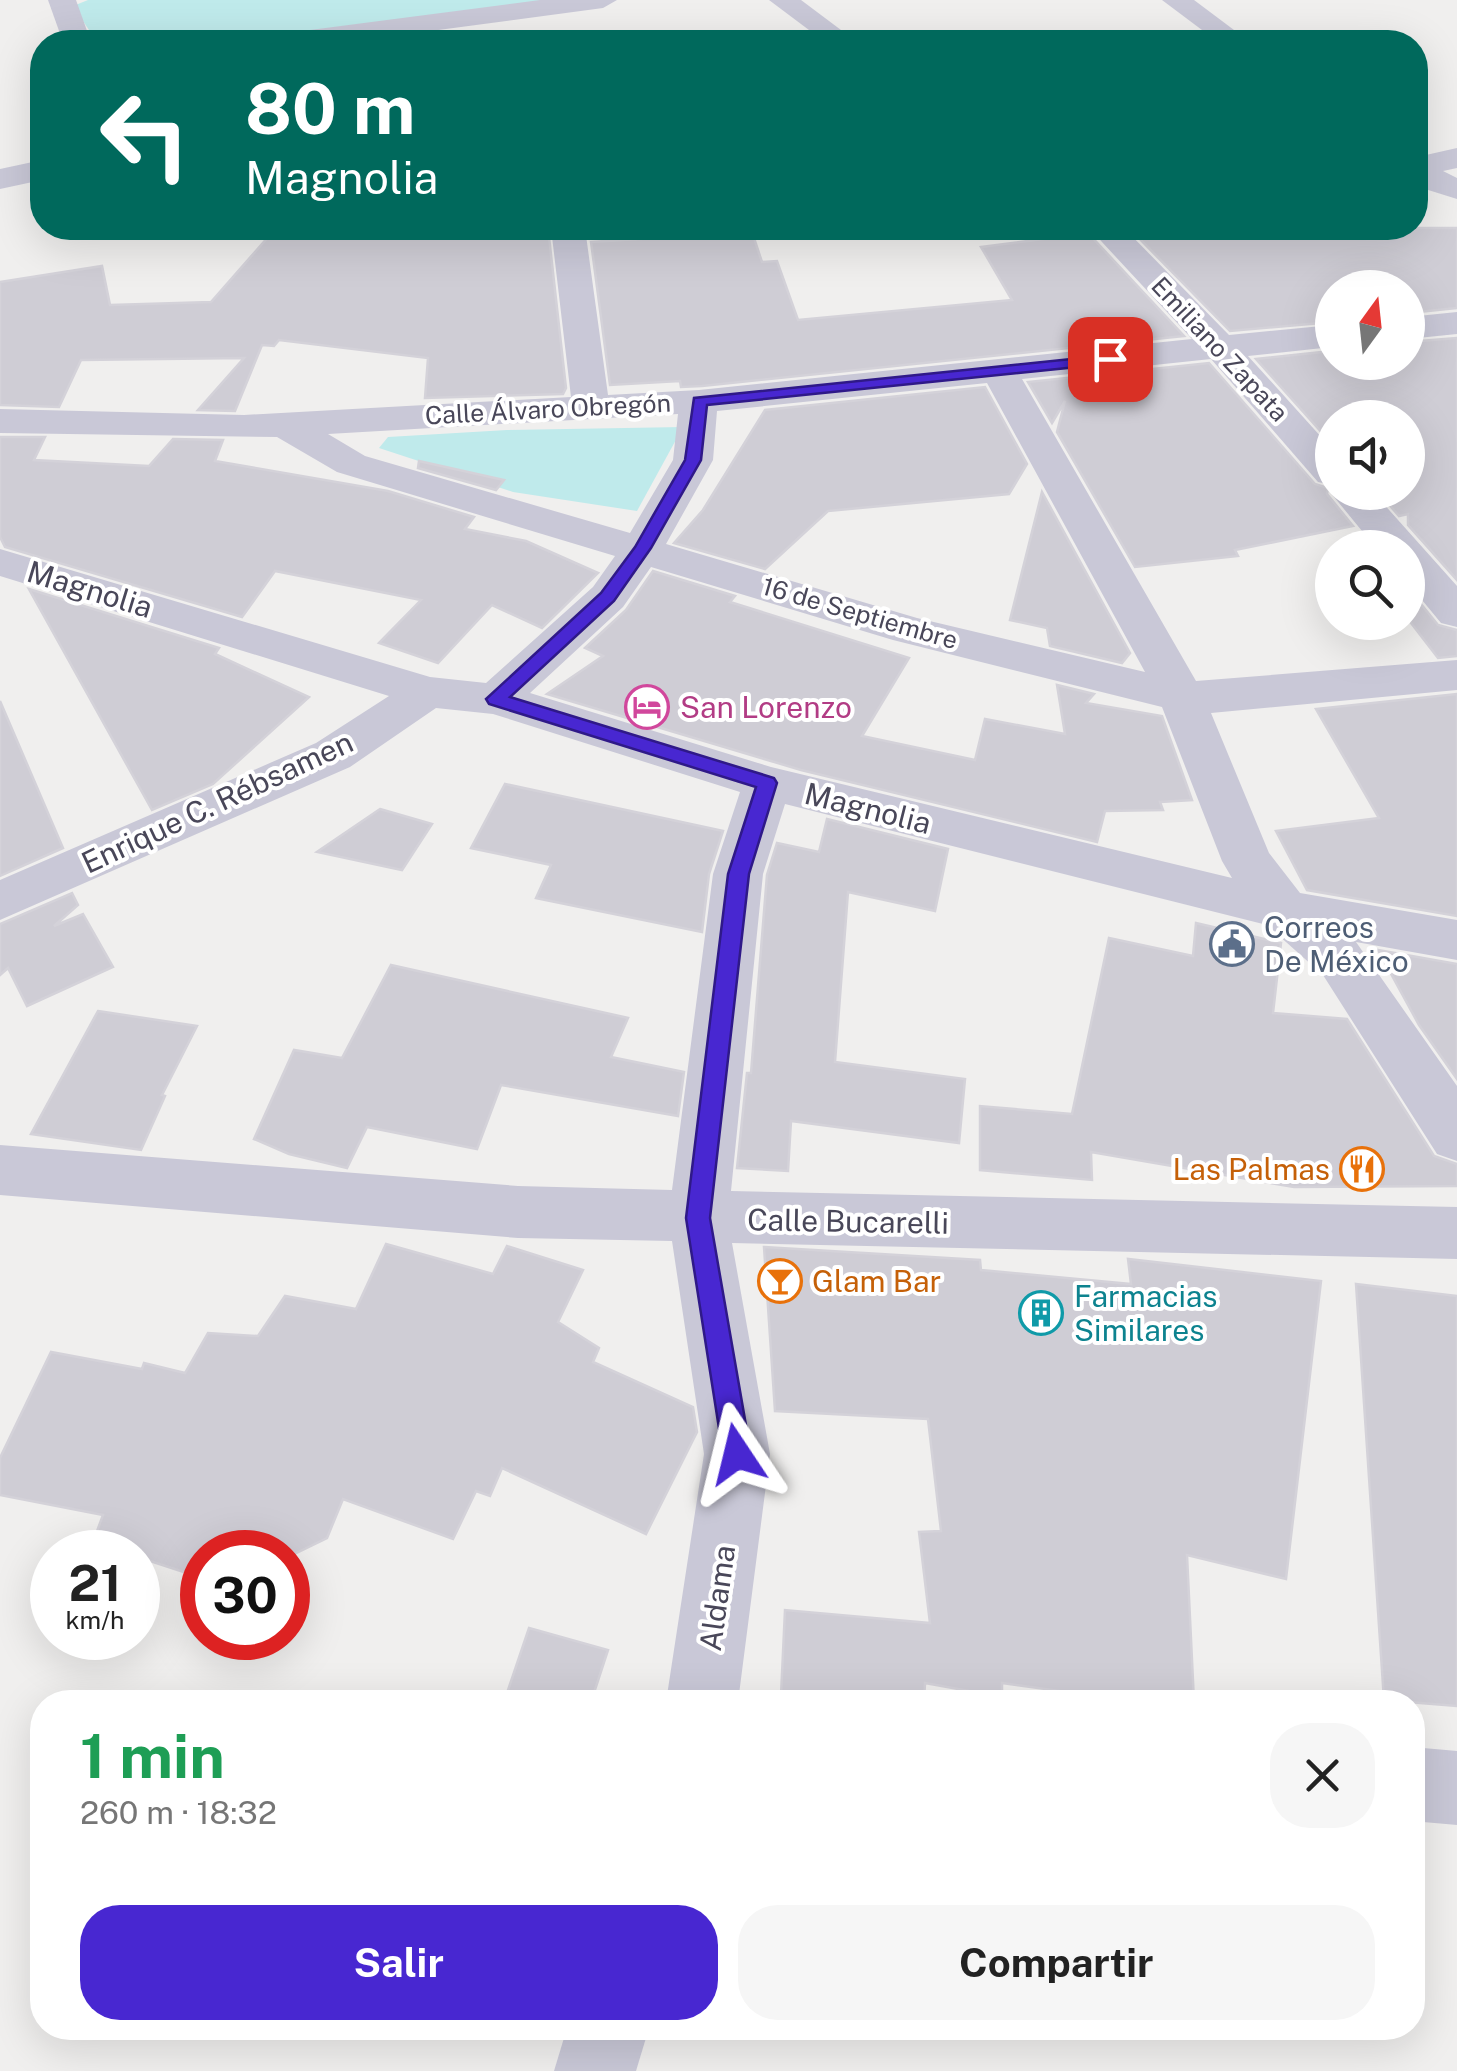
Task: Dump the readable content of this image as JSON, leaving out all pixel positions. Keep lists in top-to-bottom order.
{
  "streets": {
    "street": [
      "Emiliano Zapata",
      "Calle Álvaro Obregón",
      "Magnolia",
      "16 de Septiembre",
      "Enrique C. Rébsamen",
      "Calle Bucarelli",
      "Aldama"
    ]
  },
  "crossings": [
    ["Emiliano Zapata", "Calle Álvaro Obregón"],
    ["Calle Álvaro Obregón", "16 de Septiembre"],
    ["Magnolia", "Enrique C. Rébsamen"],
    ["Magnolia", "Aldama"],
    ["Calle Bucarelli", "Aldama"]
  ],
  "places": {
    "hotel": ["San Lorenzo"],
    "public building": ["Correos De México"],
    "restaurant": ["Las Palmas"],
    "bar": ["Glam Bar"],
    "building": ["Farmacias Similares"]
  },
  "north": "top",
  "page": {
    "turn": ["80 m", "Magnolia"],
    "speed": "21 km/h",
    "limit": "30",
    "heading": ["1 min", "260 m · 18:32"],
    "buttons": ["Salir", "Compartir"]
  }
}
